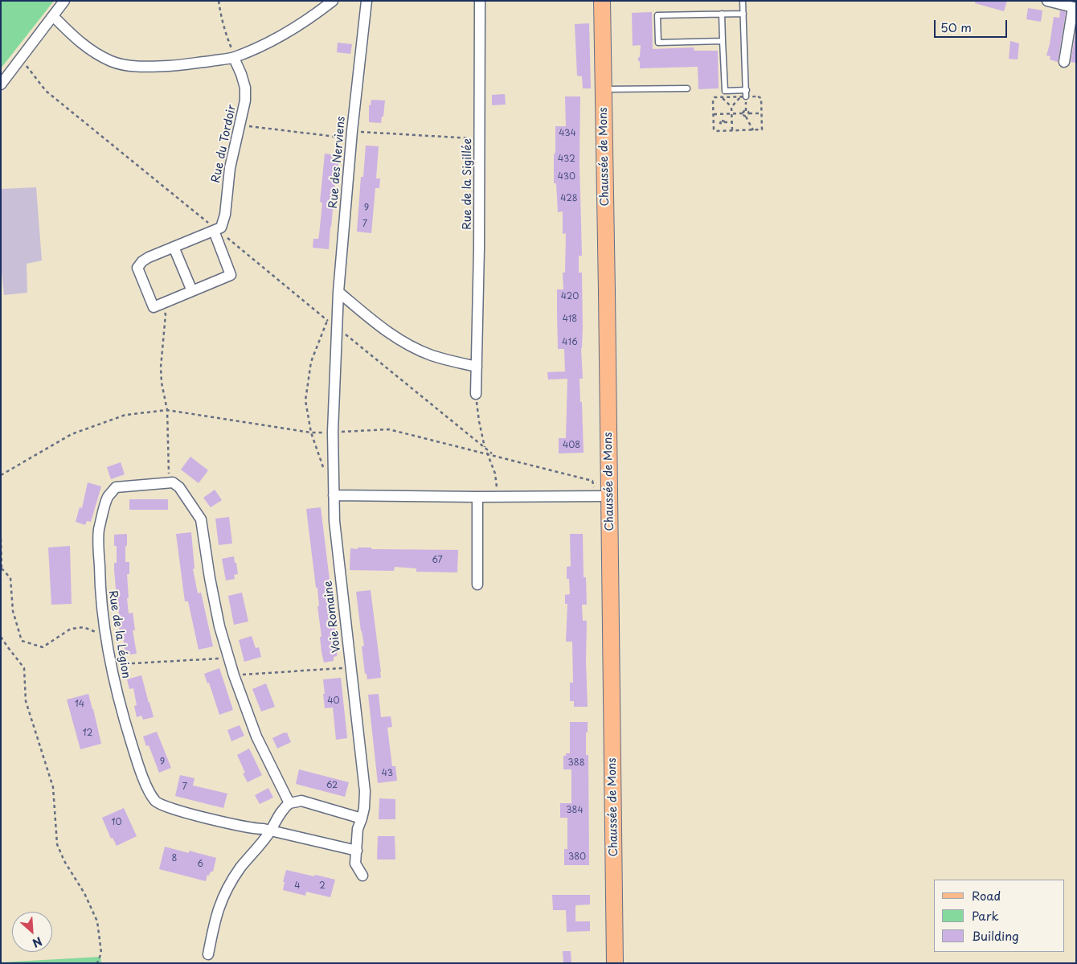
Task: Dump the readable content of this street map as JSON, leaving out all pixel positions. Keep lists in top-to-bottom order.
{
  "streets": {
    "main road": ["Chaussée de Mons"],
    "street": [
      "Rue du Tordoir",
      "Rue des Nerviens",
      "Rue de la Sigillée",
      "Voie Romaine",
      "Rue de la Légion"
    ]
  },
  "crossings": [
    ["Rue des Nerviens", "Voie Romaine"],
    ["Voie Romaine", "Rue de la Légion"]
  ],
  "house_numbers": [
    "434",
    "432",
    "430",
    "428",
    "9",
    "7",
    "420",
    "418",
    "416",
    "408",
    "67",
    "40",
    "14",
    "12",
    "9",
    "388",
    "43",
    "62",
    "7",
    "384",
    "10",
    "380",
    "8",
    "6",
    "4",
    "2"
  ],
  "legend": ["Road", "Park", "Building"],
  "scale_bar": "50 m",
  "north": "bottom right"
}
